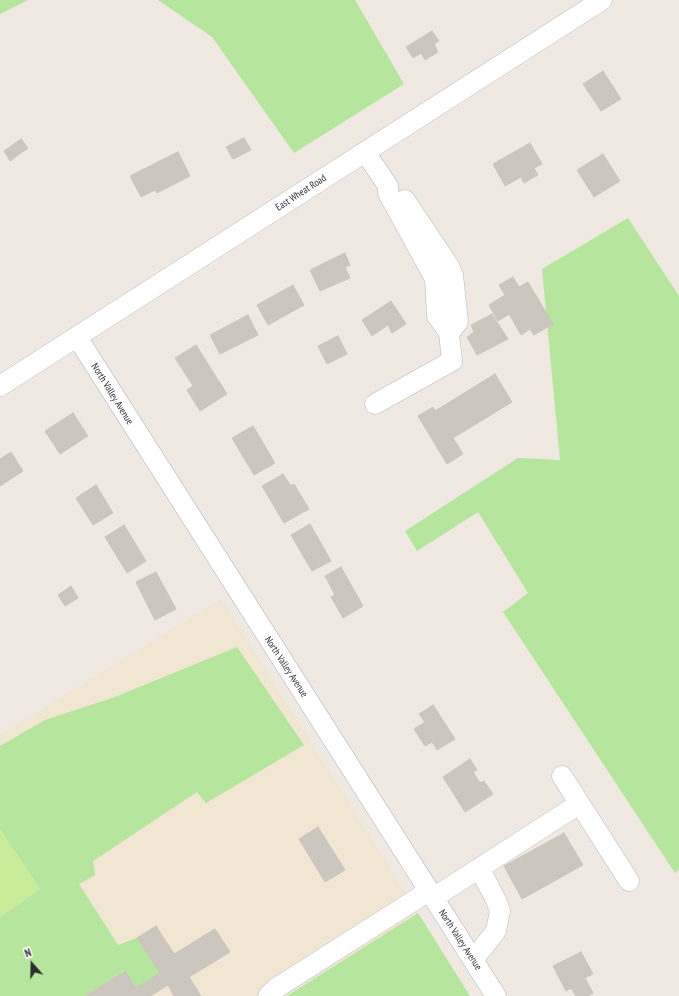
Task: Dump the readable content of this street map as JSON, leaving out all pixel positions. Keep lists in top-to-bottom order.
{
  "streets": {
    "street": ["East Wheat Road", "North Valley Avenue"]
  },
  "crossings": [
    ["East Wheat Road", "North Valley Avenue"]
  ],
  "north": "top"
}
